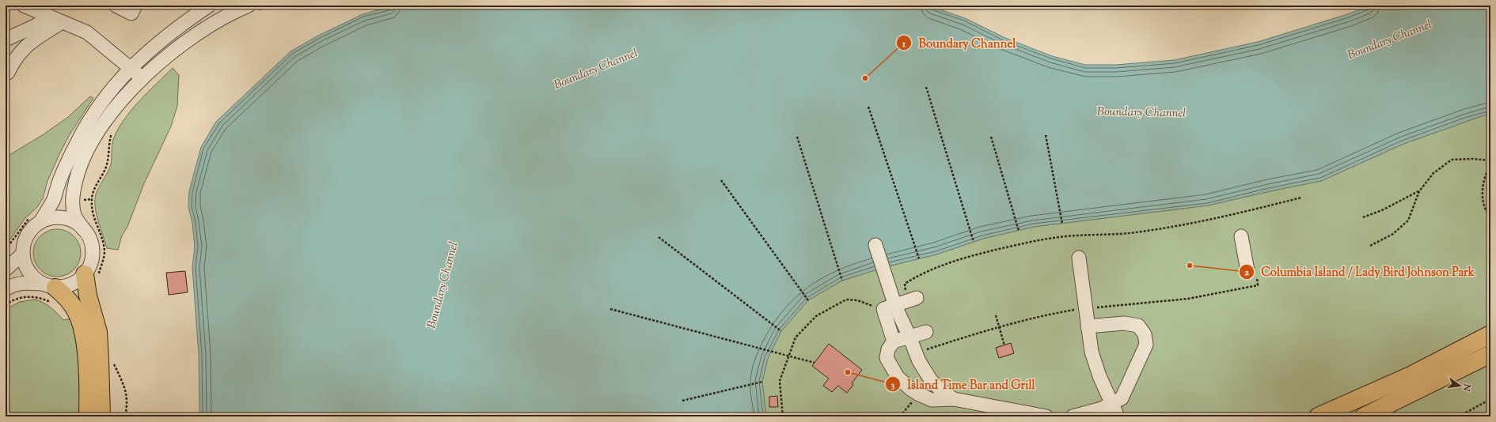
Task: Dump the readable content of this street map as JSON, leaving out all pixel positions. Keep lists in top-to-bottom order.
{
  "water": ["Boundary Channel"],
  "places": ["Boundary Channel", "Columbia Island / Lady Bird Johnson Park", "Island Time Bar and Grill"],
  "north": "right"
}
